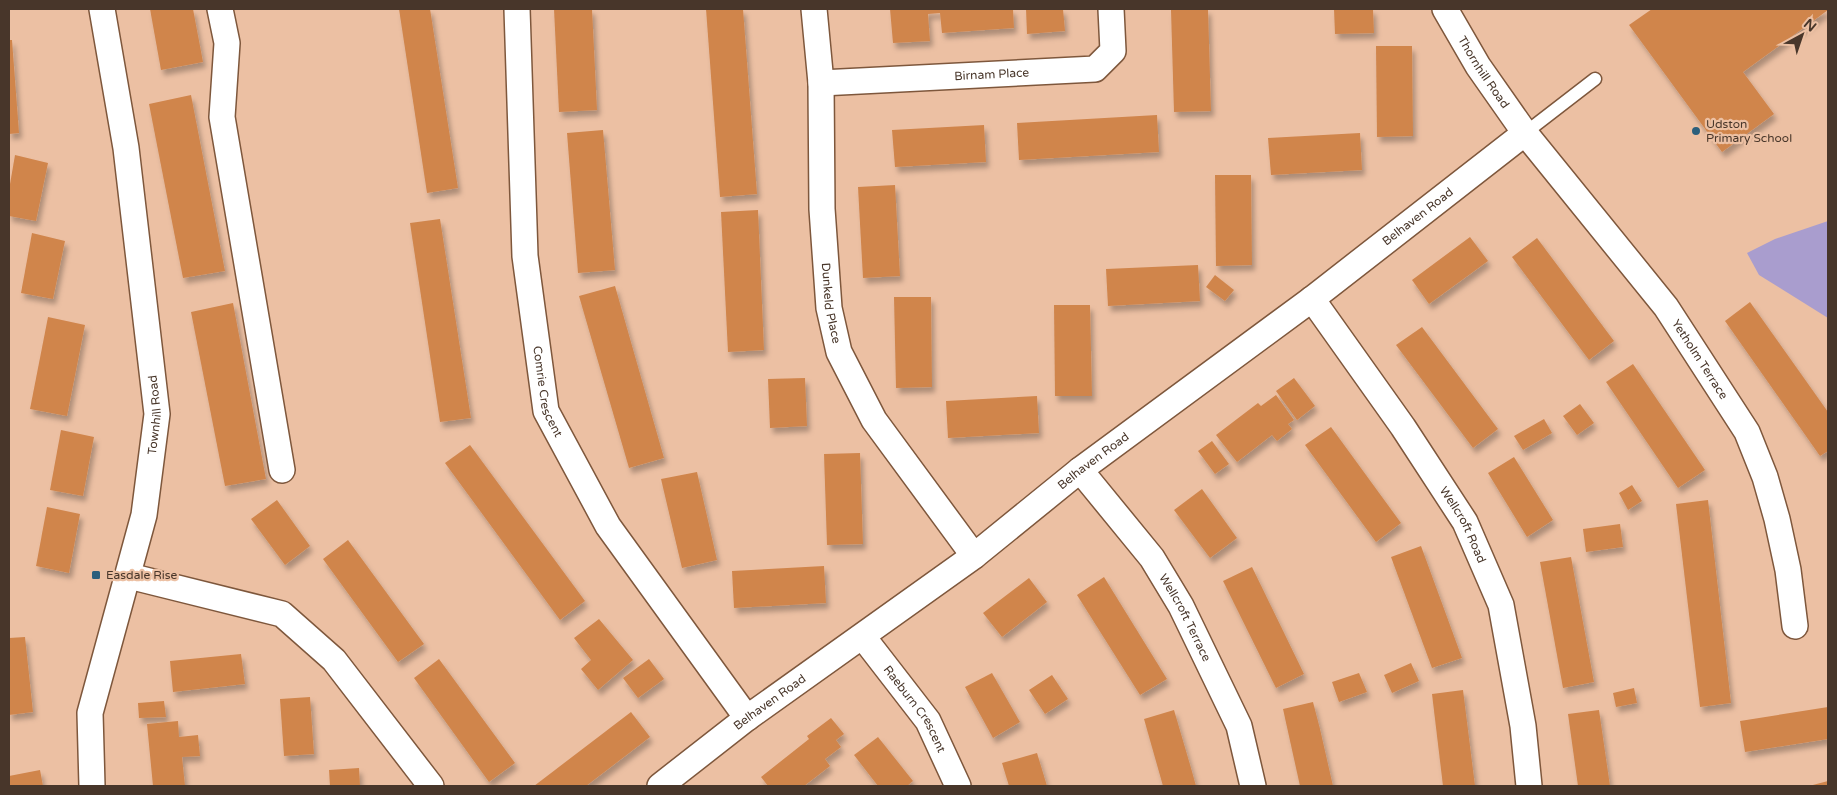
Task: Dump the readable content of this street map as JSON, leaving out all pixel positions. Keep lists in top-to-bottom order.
{
  "streets": {
    "street": [
      "Thornhill Road",
      "Birnam Place",
      "Belhaven Road",
      "Dunkeld Place",
      "Yetholm Terrace",
      "Comrie Crescent",
      "Townhill Road",
      "Wellcroft Road",
      "Wellcroft Terrace",
      "Raeburn Crescent"
    ]
  },
  "crossings": [
    ["Thornhill Road", "Belhaven Road"],
    ["Thornhill Road", "Yetholm Terrace"],
    ["Birnam Place", "Dunkeld Place"],
    ["Belhaven Road", "Dunkeld Place"],
    ["Belhaven Road", "Yetholm Terrace"],
    ["Belhaven Road", "Comrie Crescent"],
    ["Belhaven Road", "Wellcroft Road"],
    ["Belhaven Road", "Wellcroft Terrace"],
    ["Belhaven Road", "Raeburn Crescent"]
  ],
  "places": {
    "other": ["Udston Primary School"],
    "transit": ["Easdale Rise"]
  },
  "north": "top right"
}
